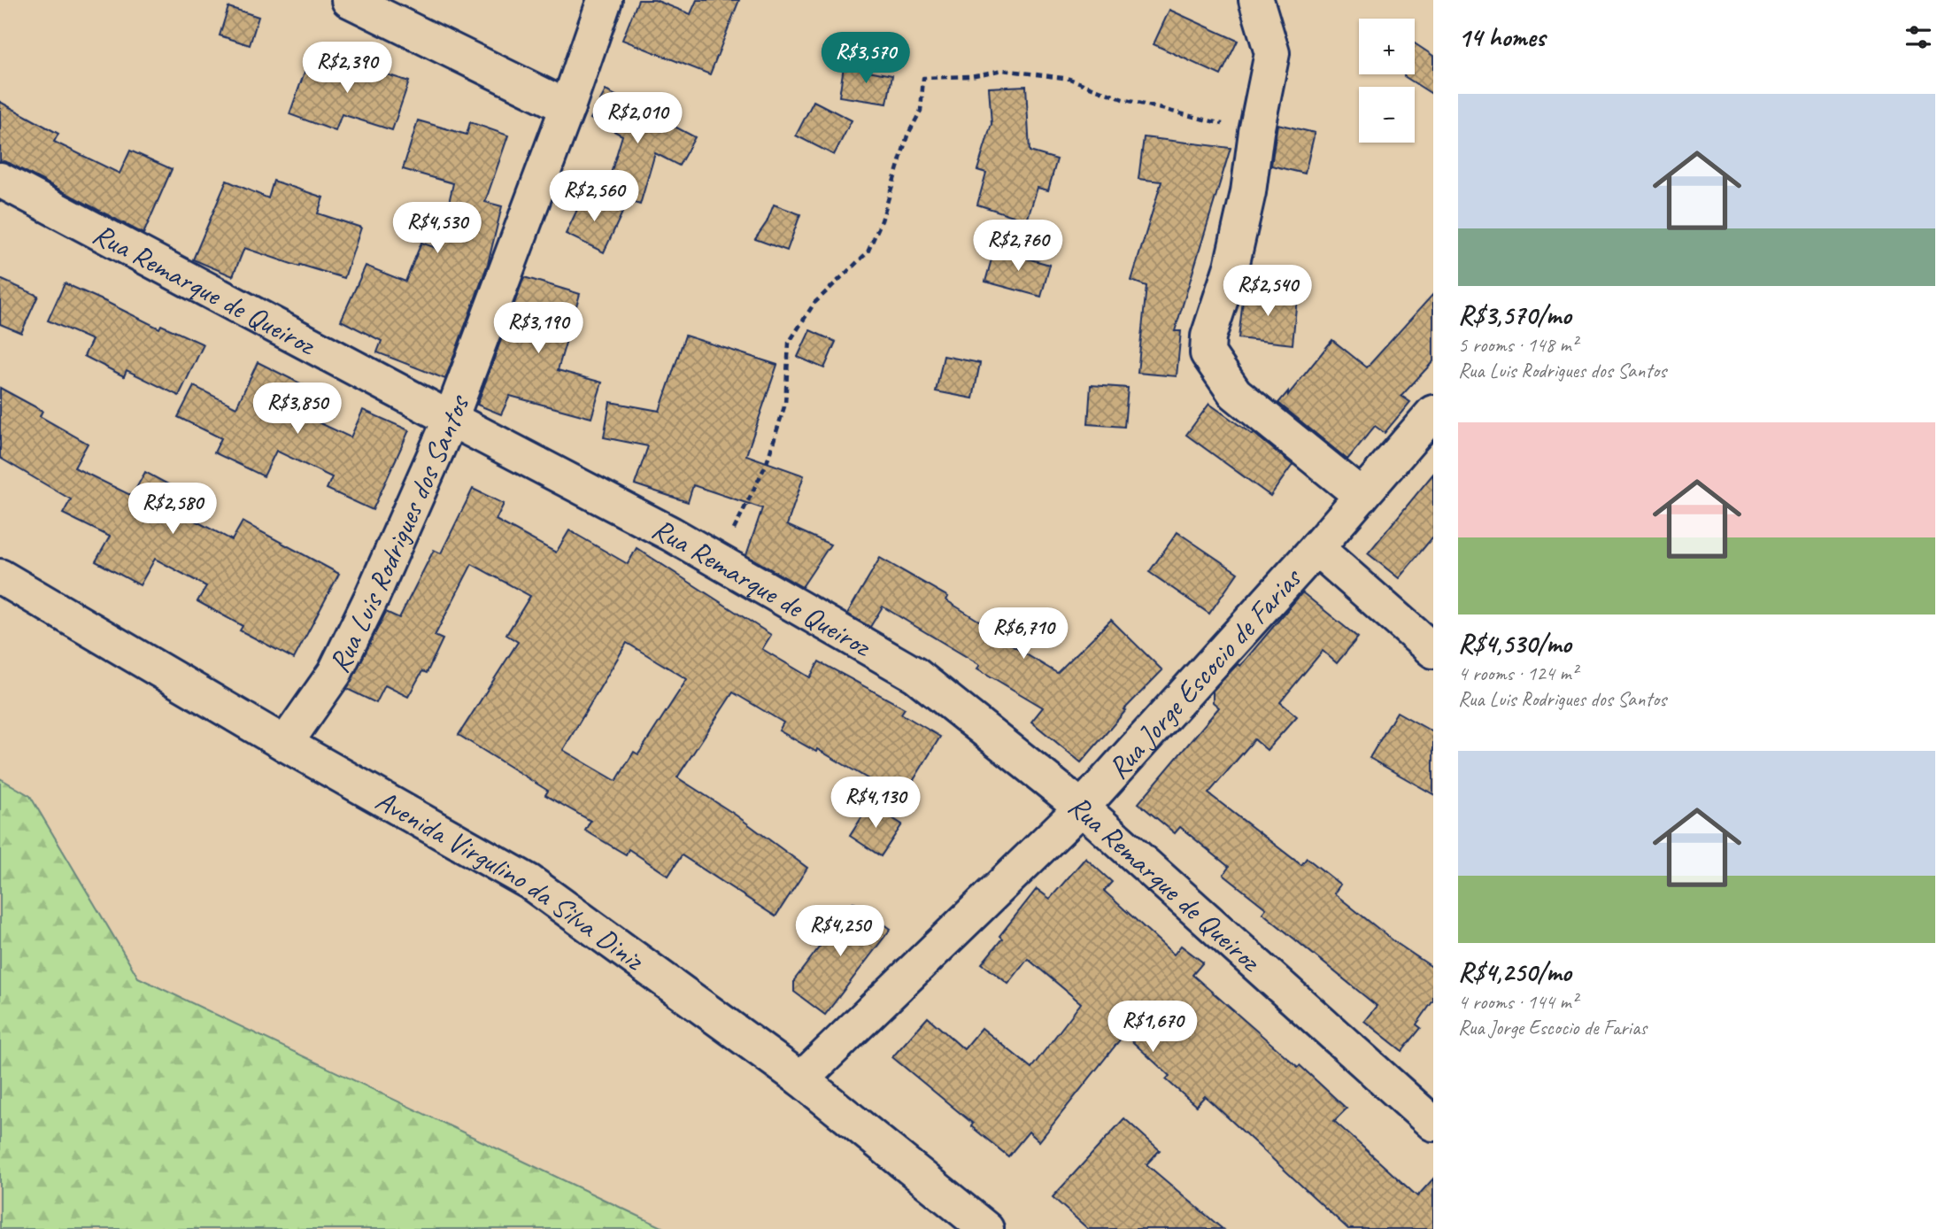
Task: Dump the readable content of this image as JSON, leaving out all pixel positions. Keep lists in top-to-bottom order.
{
  "streets": {
    "street": [
      "Rua Remarque de Queiroz",
      "Rua Luis Rodrigues dos Santos",
      "Rua Jorge Escocio de Farias",
      "Avenida Virgulino da Silva Diniz"
    ]
  },
  "crossings": [
    ["Rua Remarque de Queiroz", "Rua Luis Rodrigues dos Santos"],
    ["Rua Remarque de Queiroz", "Rua Jorge Escocio de Farias"],
    ["Rua Luis Rodrigues dos Santos", "Avenida Virgulino da Silva Diniz"],
    ["Rua Jorge Escocio de Farias", "Avenida Virgulino da Silva Diniz"]
  ],
  "page": {
    "heading": "14 homes",
    "map_buttons": ["+", "−"],
    "price": [
      "R$3,570",
      "R$2,390",
      "R$2,010",
      "R$2,560",
      "R$4,530",
      "R$2,760",
      "R$2,540",
      "R$3,190",
      "R$3,850",
      "R$2,580",
      "R$6,710",
      "R$4,130",
      "R$4,250",
      "R$1,670"
    ],
    "list": [
      {
        "name": "R$3,570/mo",
        "note": "5 rooms · 148 m² · Rua Luis Rodrigues dos Santos"
      },
      {
        "name": "R$4,530/mo",
        "note": "4 rooms · 124 m² · Rua Luis Rodrigues dos Santos"
      },
      {
        "name": "R$4,250/mo",
        "note": "4 rooms · 144 m² · Rua Jorge Escocio de Farias"
      }
    ]
  }
}
